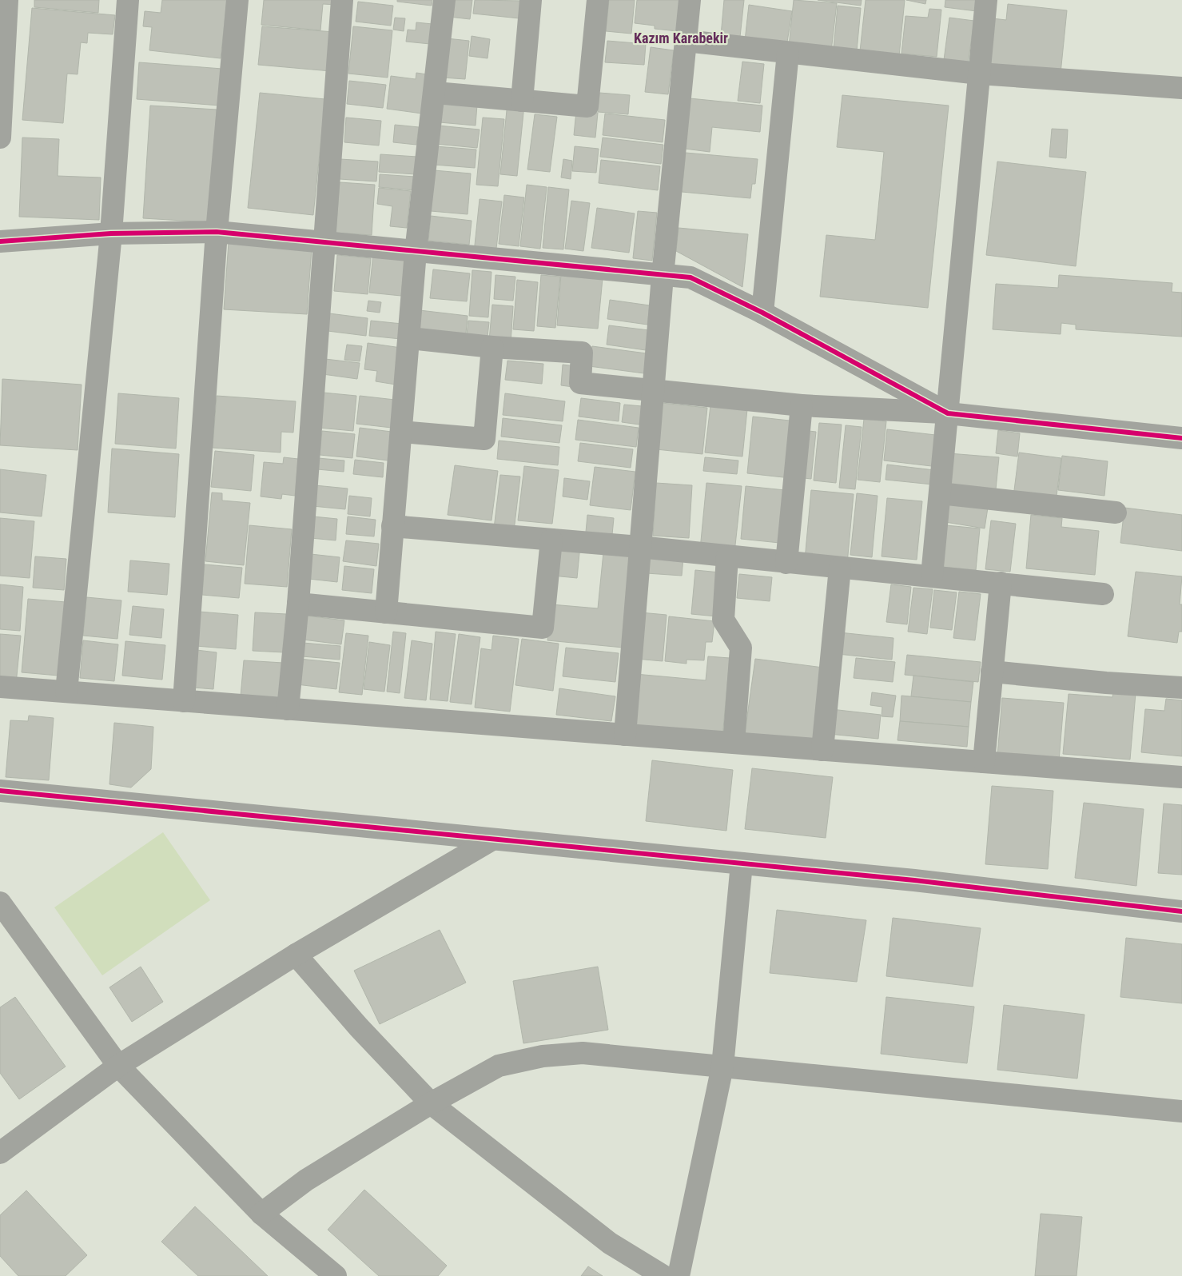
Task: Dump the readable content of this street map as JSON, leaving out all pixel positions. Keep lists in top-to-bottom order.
{
  "districts": ["Kazım Karabekir"]
}
